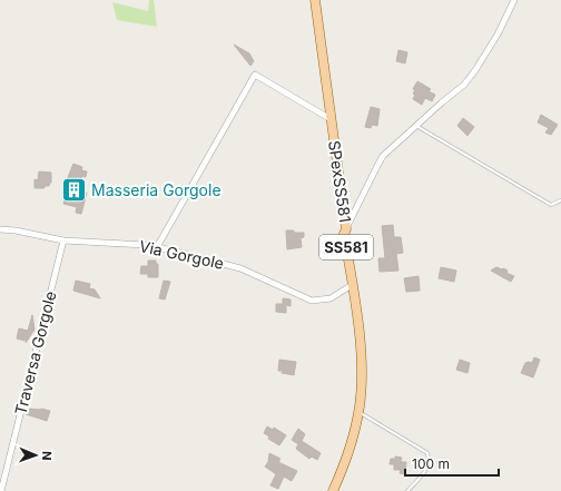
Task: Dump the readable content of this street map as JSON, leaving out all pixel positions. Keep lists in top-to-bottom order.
{
  "streets": {
    "main road": ["SPexSS581", "SS581"],
    "street": ["Via Gorgole", "Traversa Gorgole"]
  },
  "crossings": [
    ["SPexSS581", "Via Gorgole"],
    ["Via Gorgole", "Traversa Gorgole"]
  ],
  "places": {
    "building": ["Masseria Gorgole"]
  },
  "scale_bar": "100 m",
  "north": "right"
}
